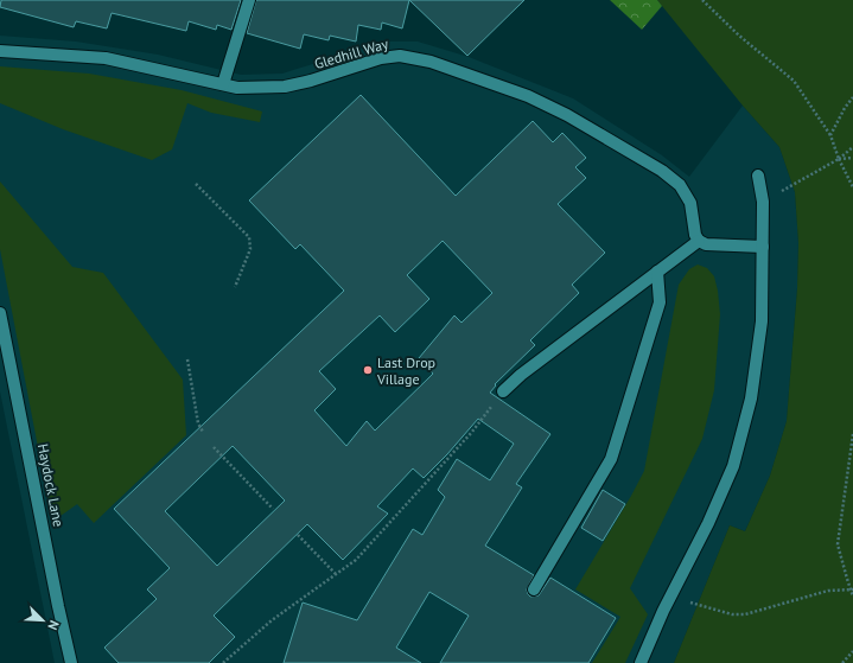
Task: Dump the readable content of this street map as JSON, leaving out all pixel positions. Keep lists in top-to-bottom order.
{
  "streets": {
    "street": ["Gledhill Way", "Haydock Lane"]
  },
  "places": ["Last Drop Village"],
  "north": "bottom right"
}
